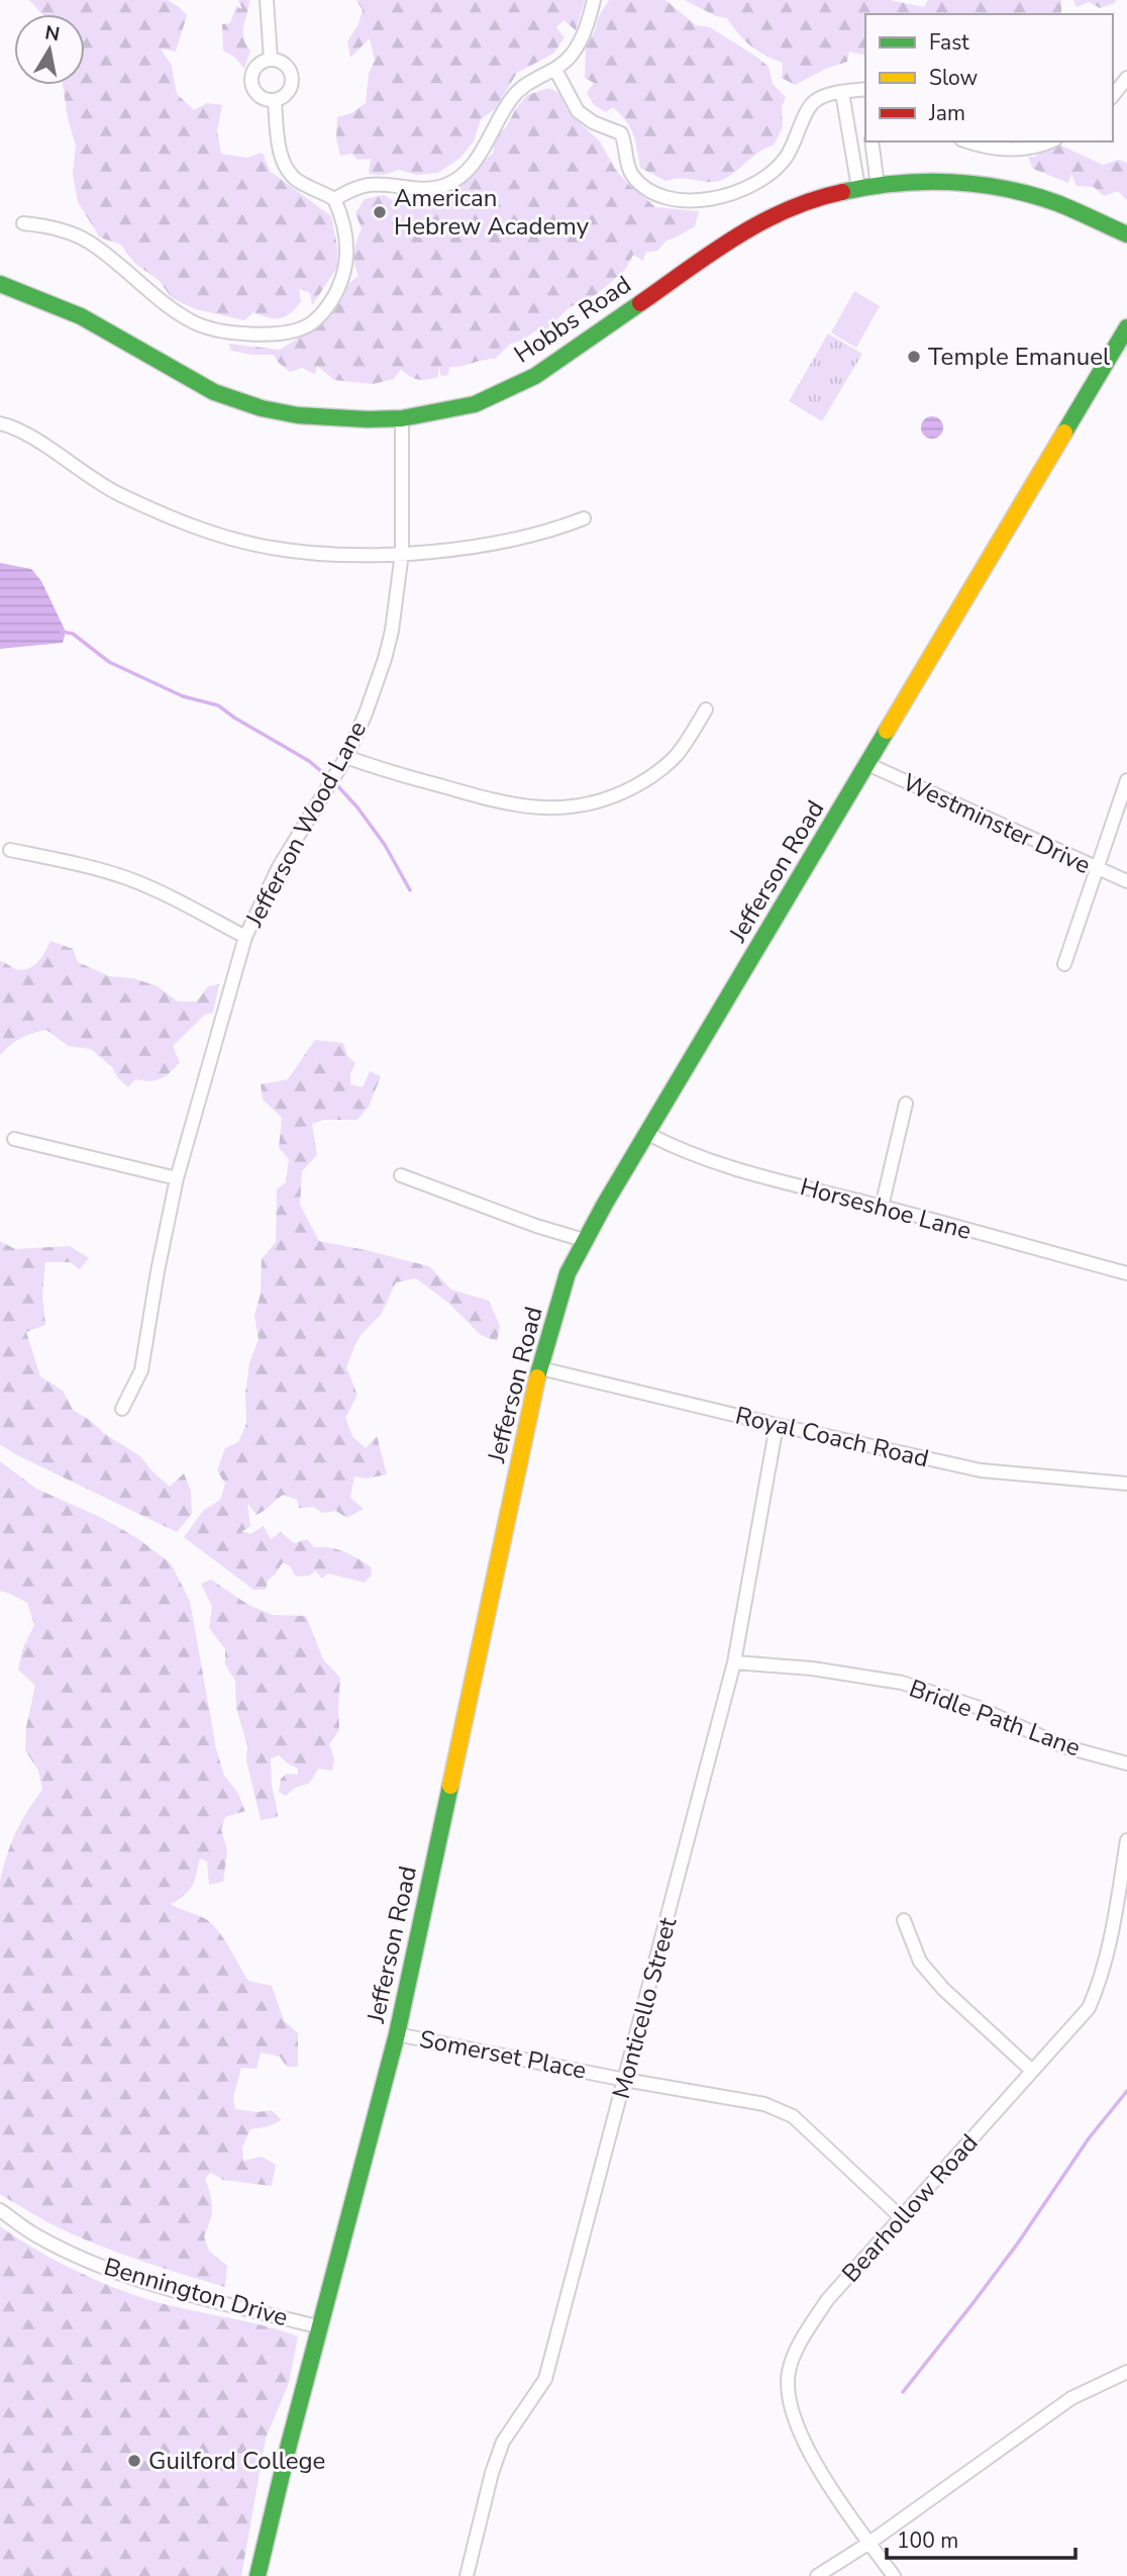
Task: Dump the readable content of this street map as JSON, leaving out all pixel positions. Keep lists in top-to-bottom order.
{
  "streets": {
    "street": [
      "Hobbs Road",
      "Jefferson Wood Lane",
      "Westminster Drive",
      "Jefferson Road",
      "Horseshoe Lane",
      "Royal Coach Road",
      "Bridle Path Lane",
      "Monticello Street",
      "Somerset Place",
      "Bearhollow Road",
      "Bennington Drive"
    ]
  },
  "crossings": [
    ["Hobbs Road", "Jefferson Wood Lane"],
    ["Westminster Drive", "Jefferson Road"],
    ["Jefferson Road", "Horseshoe Lane"],
    ["Jefferson Road", "Royal Coach Road"],
    ["Jefferson Road", "Somerset Place"],
    ["Jefferson Road", "Bennington Drive"],
    ["Royal Coach Road", "Monticello Street"],
    ["Bridle Path Lane", "Monticello Street"],
    ["Monticello Street", "Somerset Place"],
    ["Somerset Place", "Bearhollow Road"]
  ],
  "places": ["American Hebrew Academy", "Temple Emanuel", "Guilford College"],
  "legend": ["Fast", "Slow", "Jam"],
  "scale_bar": "100 m",
  "north": "top"
}
